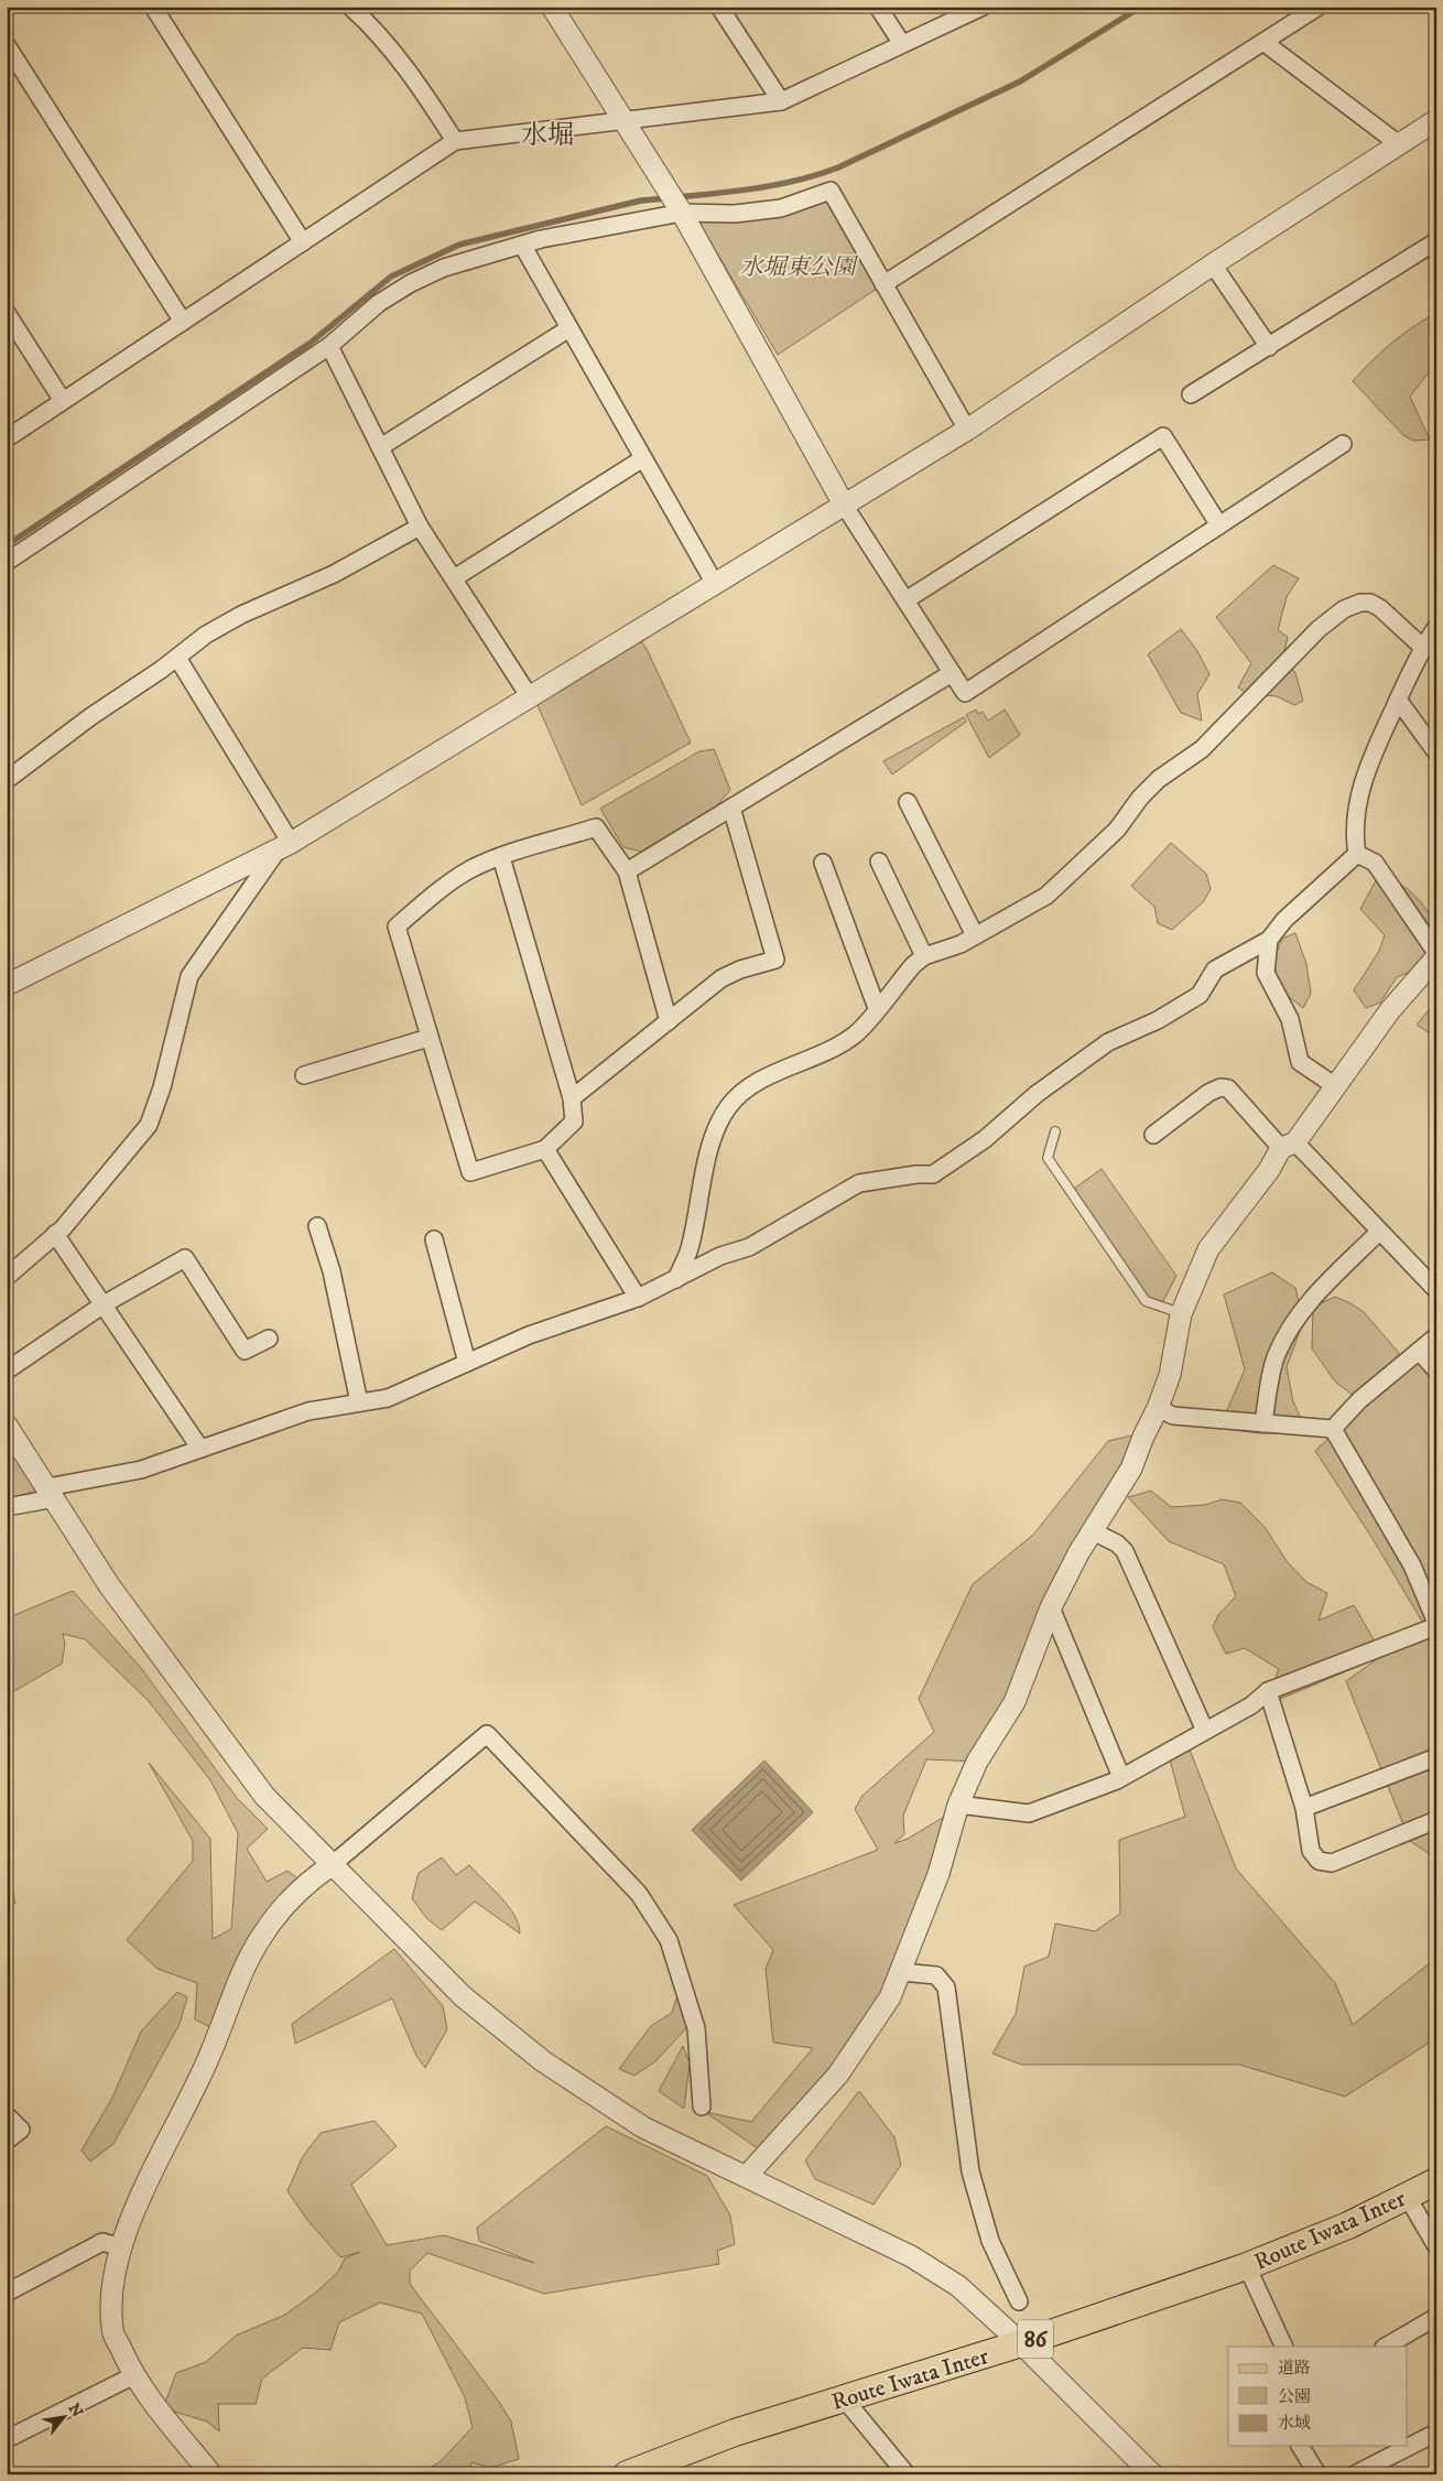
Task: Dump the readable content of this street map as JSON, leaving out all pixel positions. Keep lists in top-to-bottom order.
{
  "streets": {
    "main road": ["Route Iwata Inter", "86"]
  },
  "districts": ["水堀"],
  "parks": ["水堀東公園"],
  "legend": ["道路", "公園", "水域"],
  "north": "top right"
}
